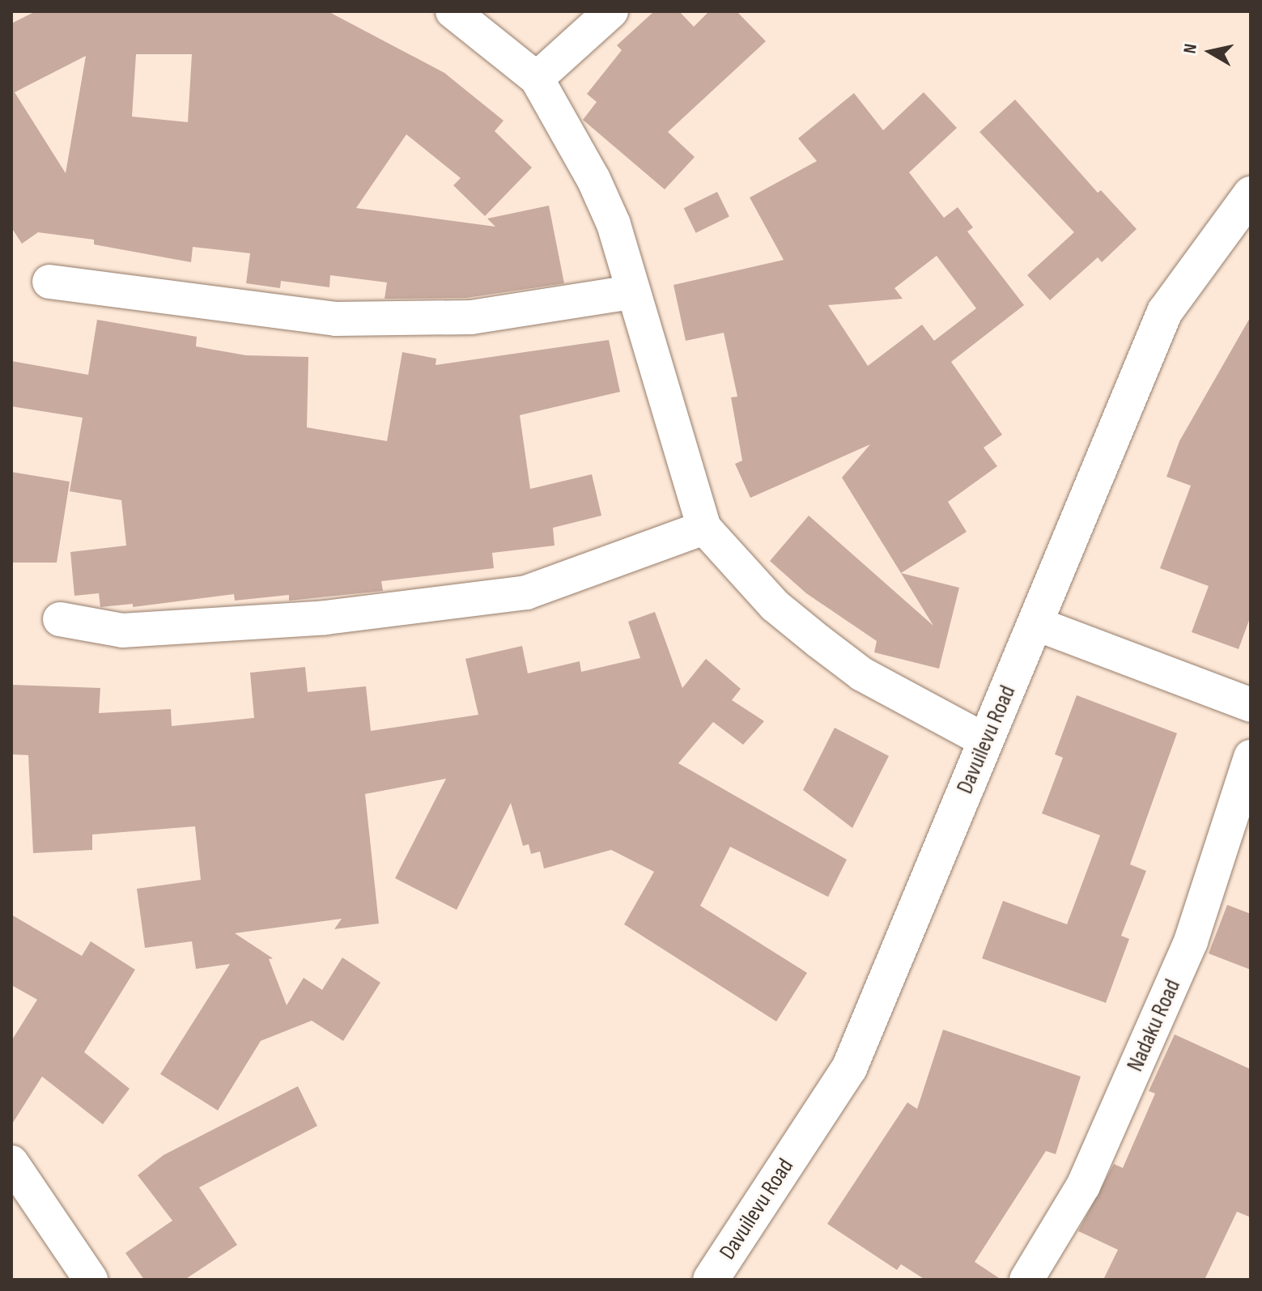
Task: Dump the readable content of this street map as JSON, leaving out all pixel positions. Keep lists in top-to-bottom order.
{
  "streets": {
    "street": ["Davuilevu Road", "Nadaku Road"]
  },
  "north": "left"
}
